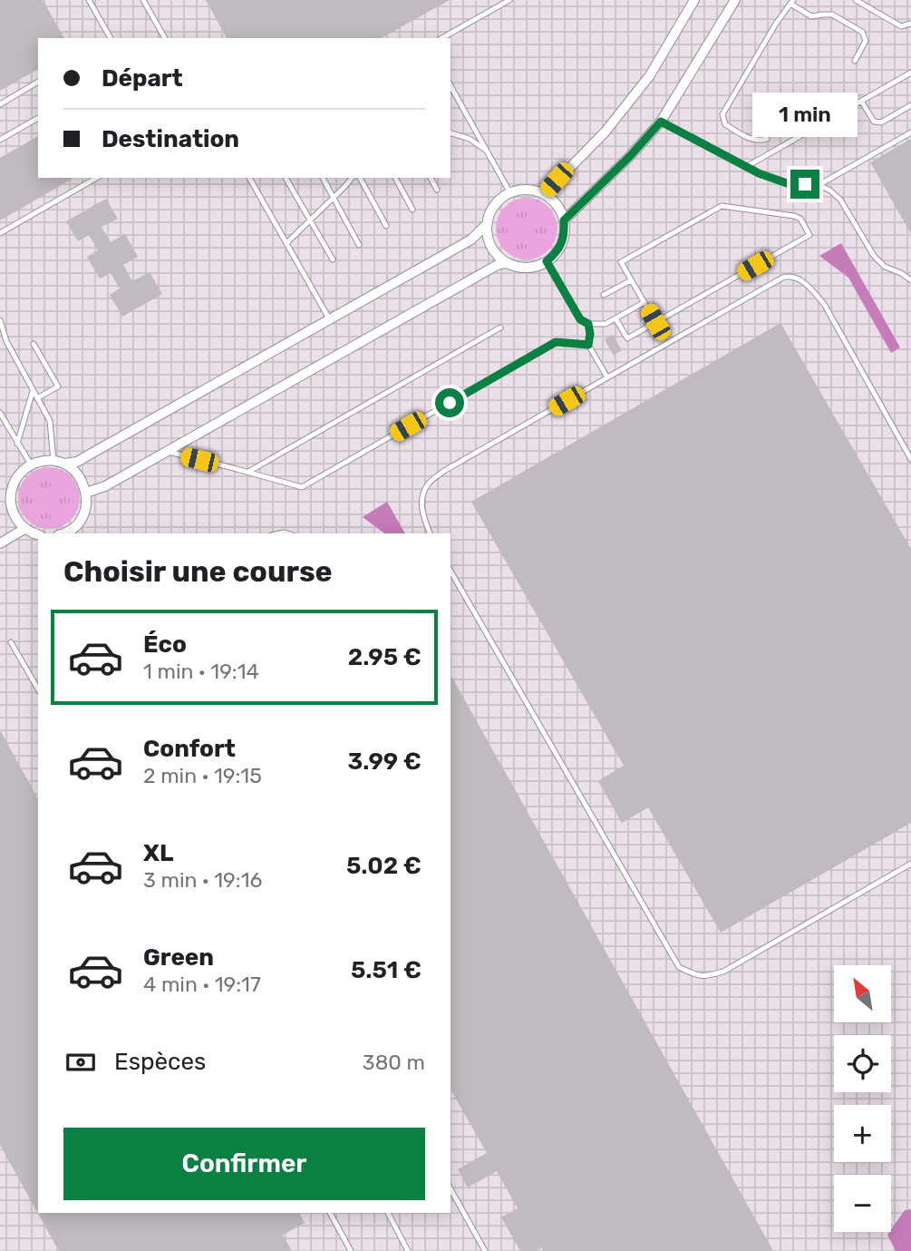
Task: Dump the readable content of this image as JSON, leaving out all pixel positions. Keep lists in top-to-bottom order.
{
  "north": "top left",
  "page": {
    "banner": ["Départ", "Destination"],
    "bubble": "1 min",
    "heading": "Choisir une course",
    "list": [
      {
        "name": "Éco",
        "note": "1 min · 19:14",
        "value": "2.95 €"
      },
      {
        "name": "Confort",
        "note": "2 min · 19:15",
        "value": "3.99 €"
      },
      {
        "name": "XL",
        "note": "3 min · 19:16",
        "value": "5.02 €"
      },
      {
        "name": "Green",
        "note": "4 min · 19:17",
        "value": "5.51 €"
      }
    ],
    "map_buttons": ["+", "−"],
    "pay": ["Espèces", "380 m"],
    "buttons": "Confirmer"
  }
}
